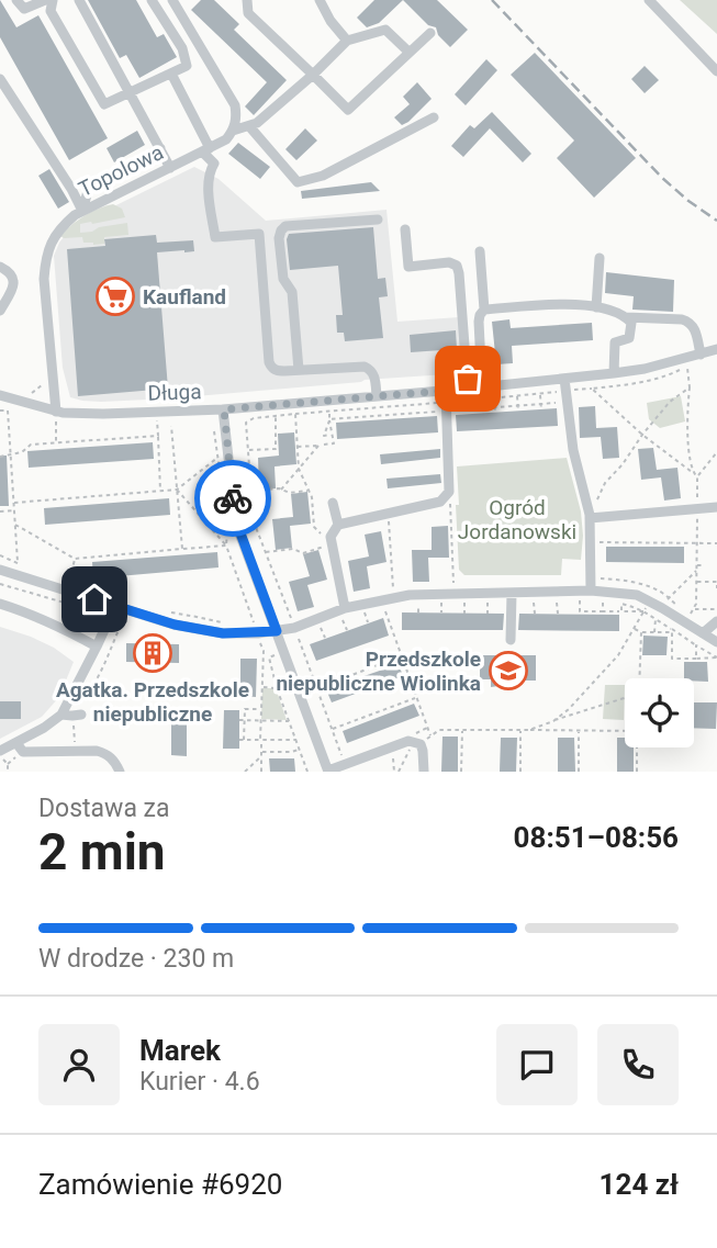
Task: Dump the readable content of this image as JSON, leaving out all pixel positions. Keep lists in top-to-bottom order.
{
  "streets": {
    "street": ["Topolowa", "Długa"]
  },
  "crossings": [
    ["Topolowa", "Długa"]
  ],
  "parks": ["Ogród Jordanowski"],
  "places": {
    "supermarket": ["Kaufland"],
    "building": ["Agatka. Przedszkole niepubliczne"],
    "school or university": ["Przedszkole niepubliczne Wiolinka"]
  },
  "page": {
    "heading": ["2 min", "Dostawa za", "08:51–08:56"],
    "panel": [
      "Marek",
      "Kurier · 4.6",
      "Zamówienie #6920",
      "124 zł"
    ],
    "bar": "W drodze · 230 m"
  }
}
